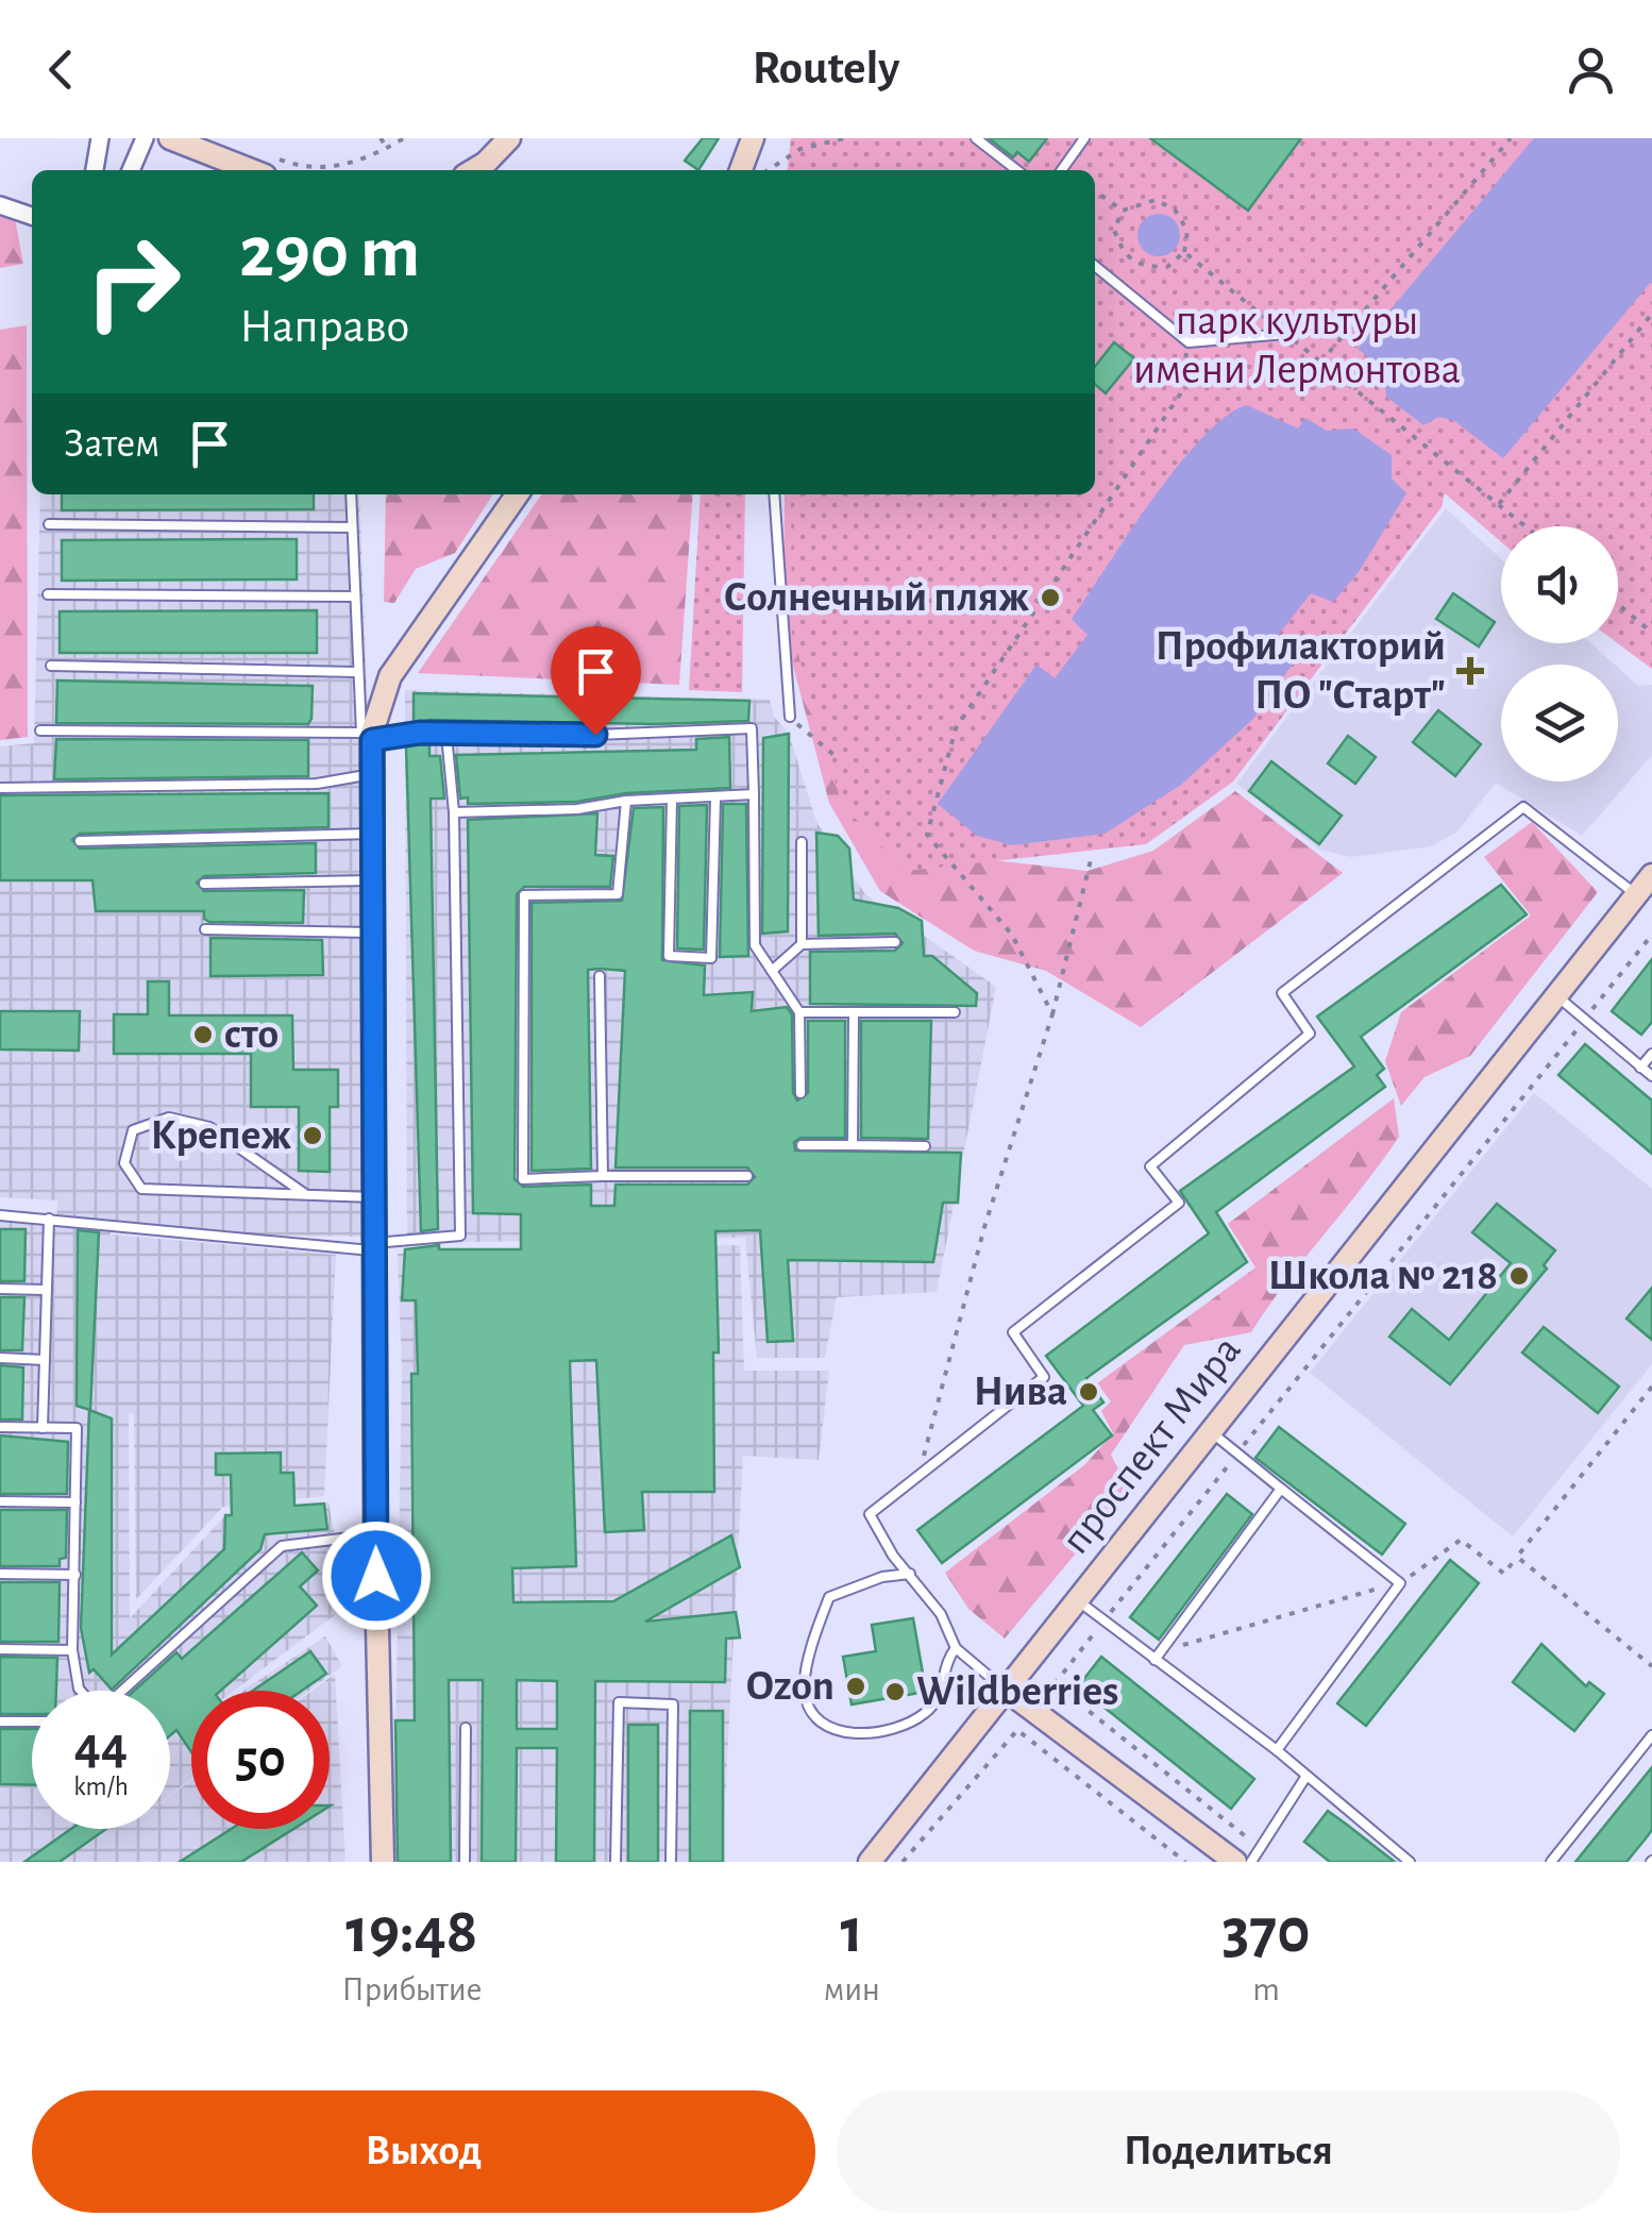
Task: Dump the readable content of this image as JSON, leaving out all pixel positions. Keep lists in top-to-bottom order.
{
  "streets": {
    "main road": ["проспект Мира"]
  },
  "parks": ["парк культуры имени Лермонтова"],
  "places": {
    "other": [
      "Солнечный пляж",
      "сто",
      "Крепеж",
      "Школа № 218",
      "Нива",
      "Ozon",
      "Wildberries"
    ],
    "health": ["Профилакторий ПО \"Старт\""]
  },
  "page": {
    "header": "Routely",
    "turn": ["290 m", "Направо"],
    "then": "Затем",
    "speed": "44 km/h",
    "limit": "50",
    "eta": [
      "19:48",
      "Прибытие",
      "1",
      "мин",
      "370",
      "m"
    ],
    "buttons": ["Выход", "Поделиться"]
  }
}
